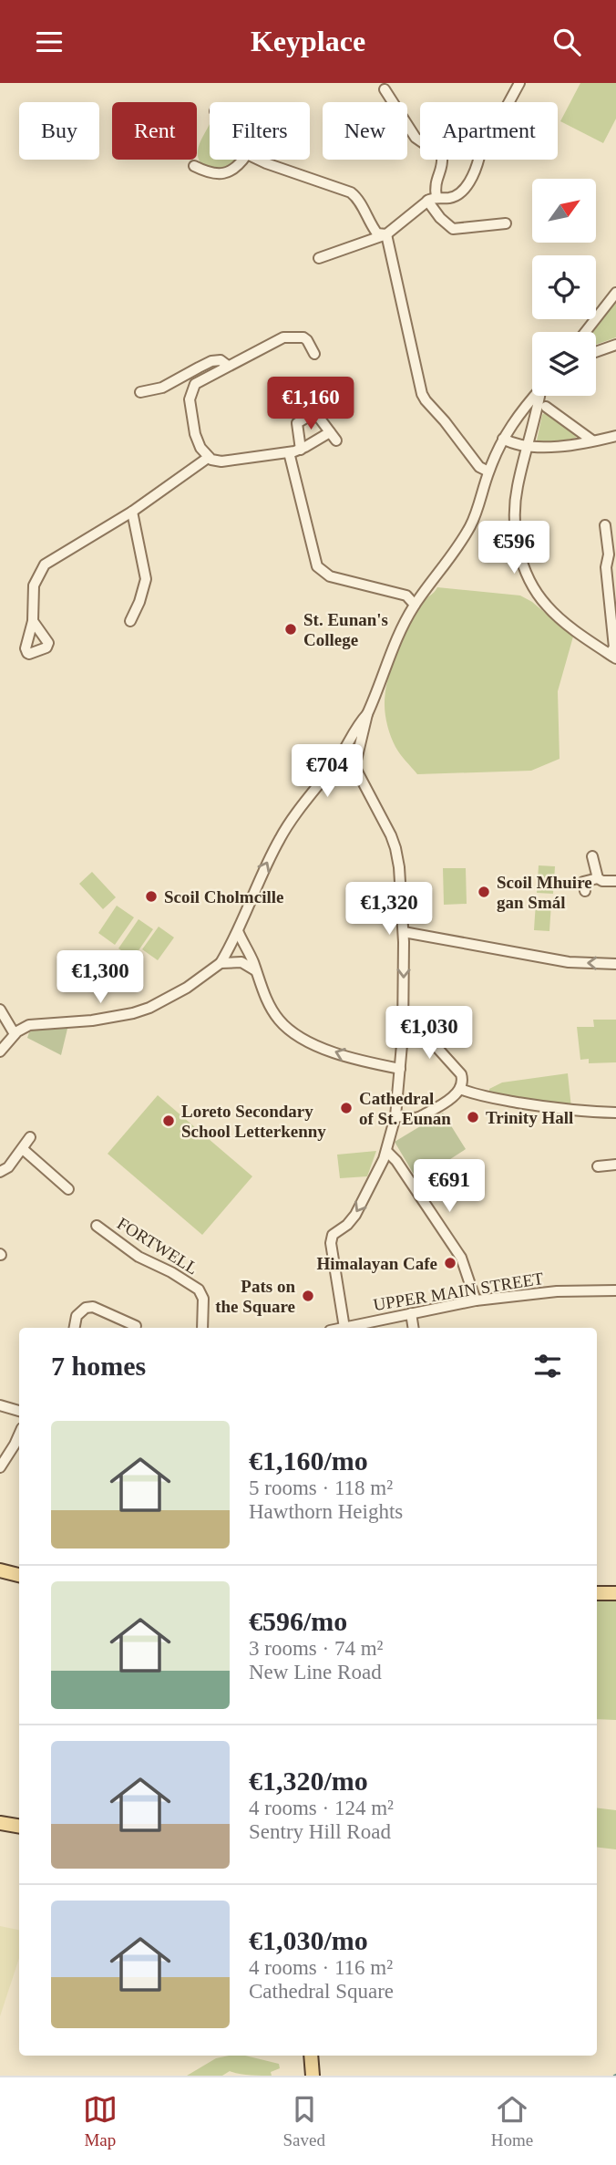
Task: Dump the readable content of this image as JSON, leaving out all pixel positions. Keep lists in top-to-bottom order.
{
  "streets": {
    "street": ["FORTWELL", "UPPER MAIN STREET"]
  },
  "places": [
    "St. Eunan's College",
    "Scoil Mhuire gan Smál",
    "Scoil Cholmcille",
    "Cathedral of St. Eunan",
    "Trinity Hall",
    "Loreto Secondary School Letterkenny",
    "Himalayan Cafe",
    "Pats on the Square"
  ],
  "north": "top right",
  "page": {
    "header": "Keyplace",
    "chip": [
      "Buy",
      "Rent",
      "Filters",
      "New",
      "Apartment"
    ],
    "price": [
      "€1,160",
      "€596",
      "€704",
      "€1,320",
      "€1,300",
      "€1,030",
      "€691"
    ],
    "heading": "7 homes",
    "list": [
      {
        "name": "€1,160/mo",
        "note": "5 rooms · 118 m² · Hawthorn Heights"
      },
      {
        "name": "€596/mo",
        "note": "3 rooms · 74 m² · New Line Road"
      },
      {
        "name": "€1,320/mo",
        "note": "4 rooms · 124 m² · Sentry Hill Road"
      },
      {
        "name": "€1,030/mo",
        "note": "4 rooms · 116 m² · Cathedral Square"
      }
    ],
    "tabs": ["Map", "Saved", "Home"]
  }
}
